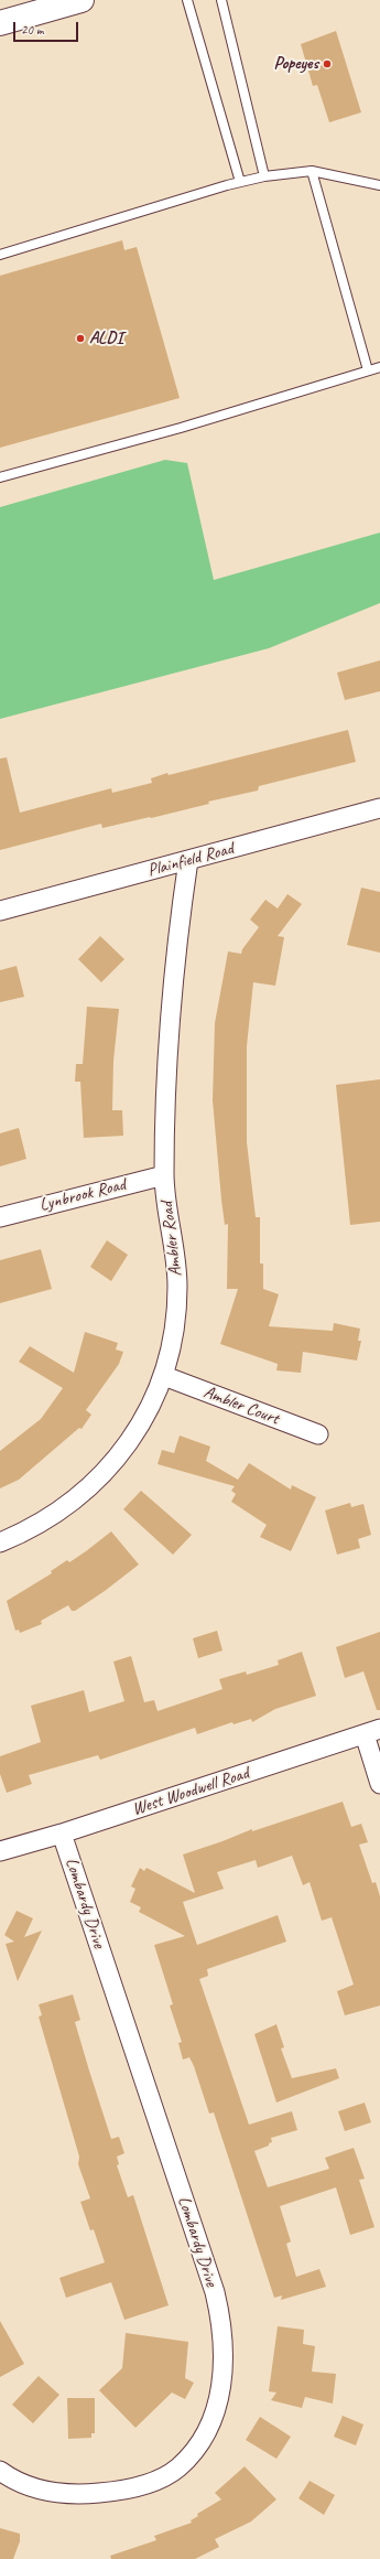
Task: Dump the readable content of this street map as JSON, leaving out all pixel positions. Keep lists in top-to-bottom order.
{
  "streets": {
    "street": [
      "Plainfield Road",
      "Lynbrook Road",
      "Ambler Road",
      "Ambler Court",
      "West Woodwell Road",
      "Lombardy Drive"
    ]
  },
  "crossings": [
    ["Plainfield Road", "Ambler Road"],
    ["Lynbrook Road", "Ambler Road"],
    ["Ambler Road", "Ambler Court"],
    ["West Woodwell Road", "Lombardy Drive"]
  ],
  "places": ["Popeyes", "ALDI"],
  "scale_bar": "20 m"
}
